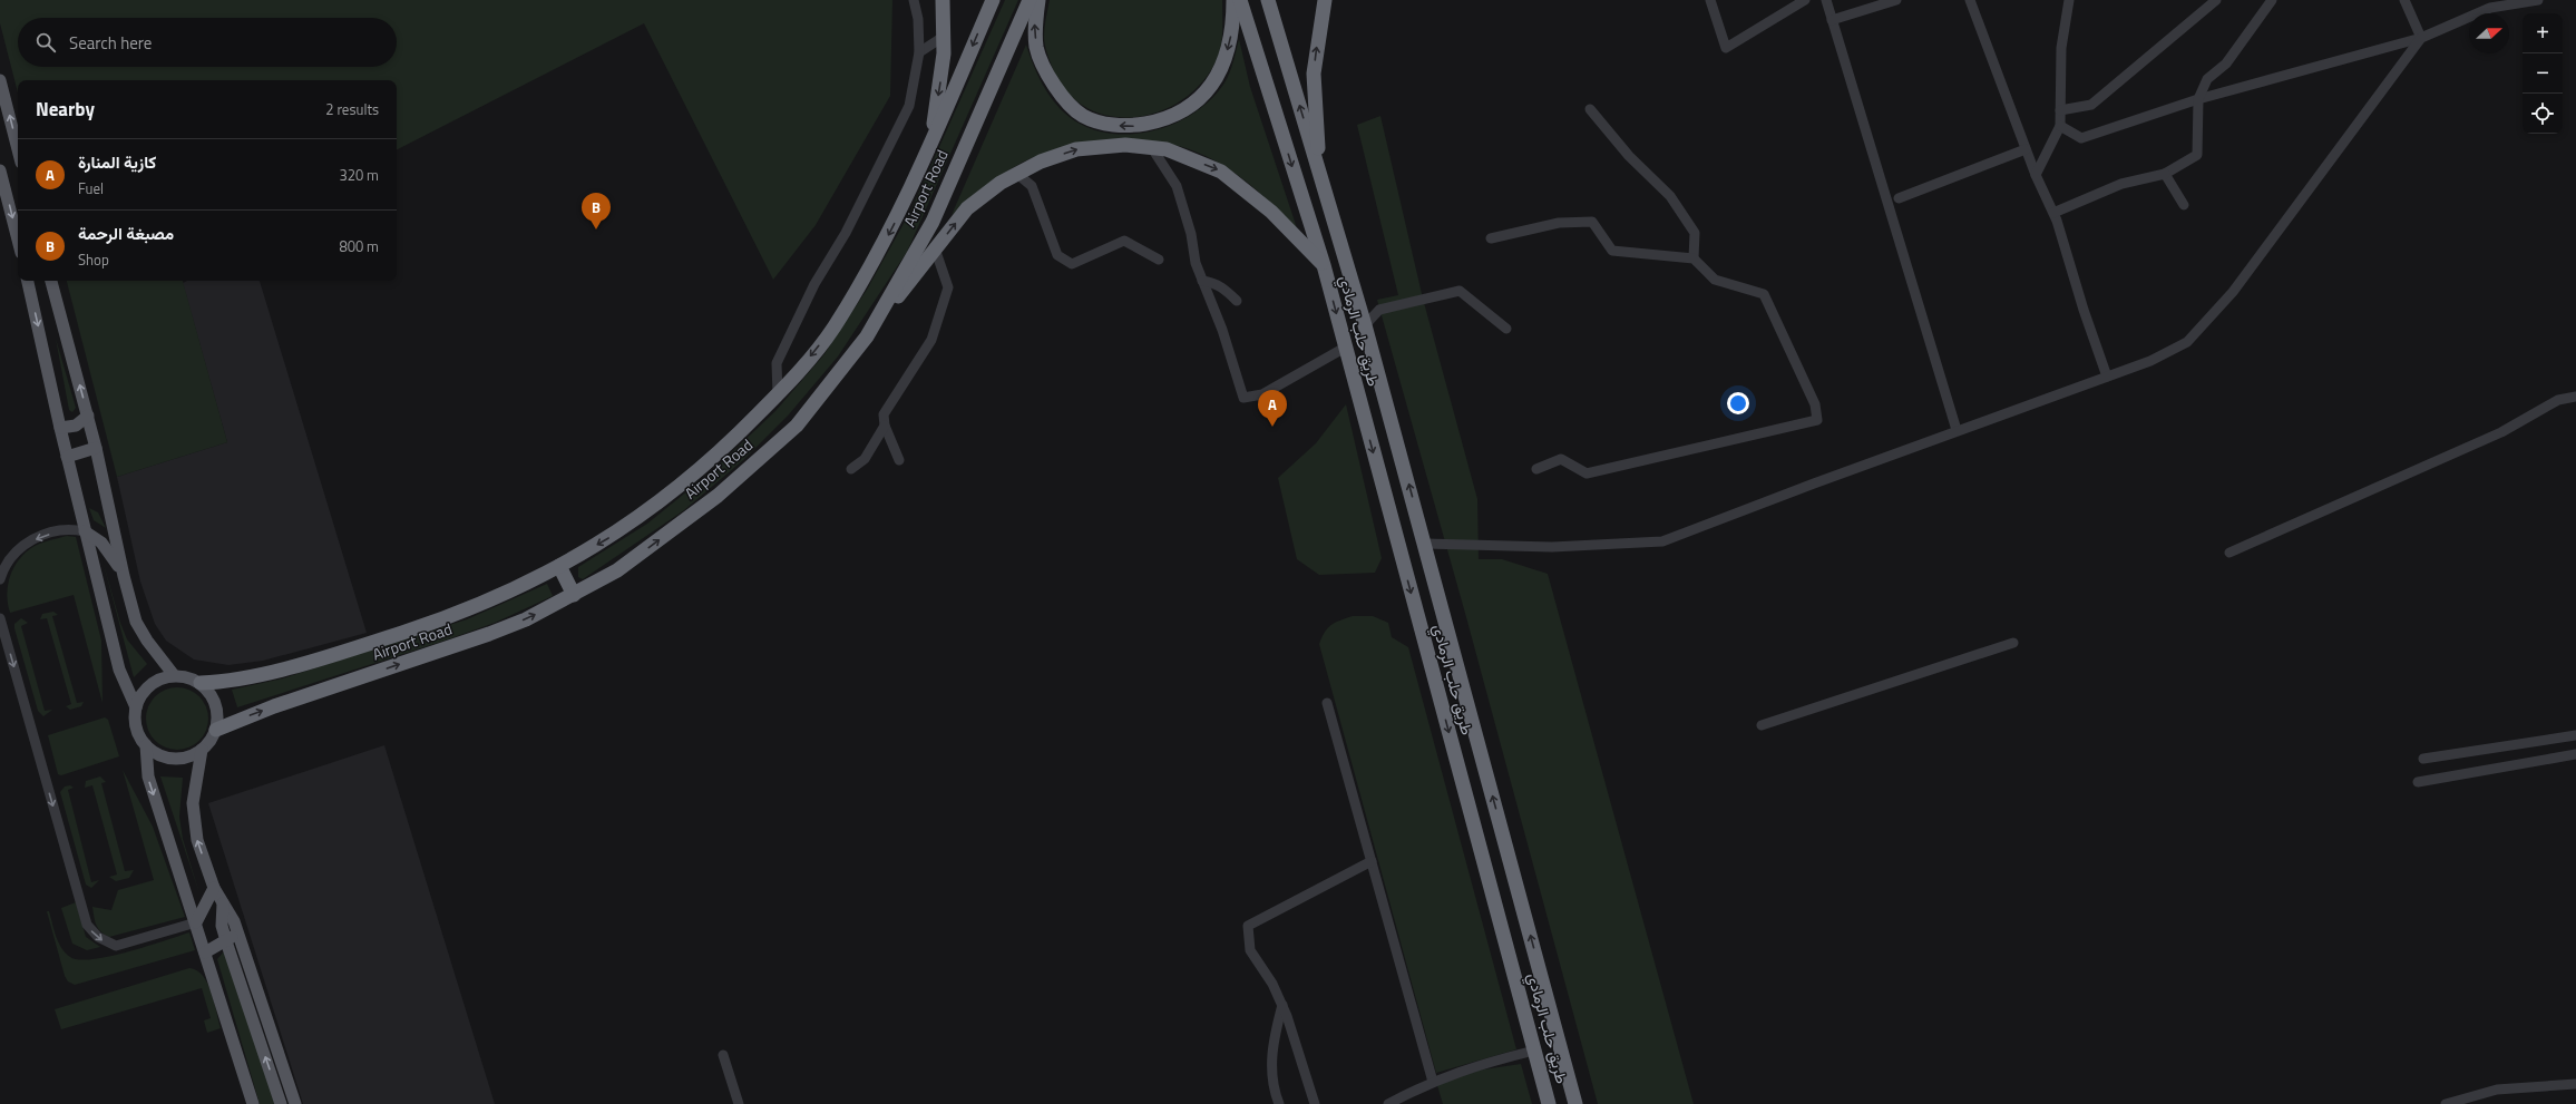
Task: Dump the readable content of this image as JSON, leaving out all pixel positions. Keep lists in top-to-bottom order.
{
  "streets": {
    "highway": ["Airport Road", "طريق حلب الرمادي"]
  },
  "north": "right",
  "page": {
    "map_buttons": ["+", "−"],
    "search": "Search here",
    "heading": ["Nearby", "2 results"],
    "list": [
      {
        "mark": "A",
        "name": "كازية المنارة",
        "note": "Fuel",
        "value": "320 m"
      },
      {
        "mark": "B",
        "name": "مصبغة الرحمة",
        "note": "Shop",
        "value": "800 m"
      }
    ],
    "pins": ["B", "A"]
  }
}
